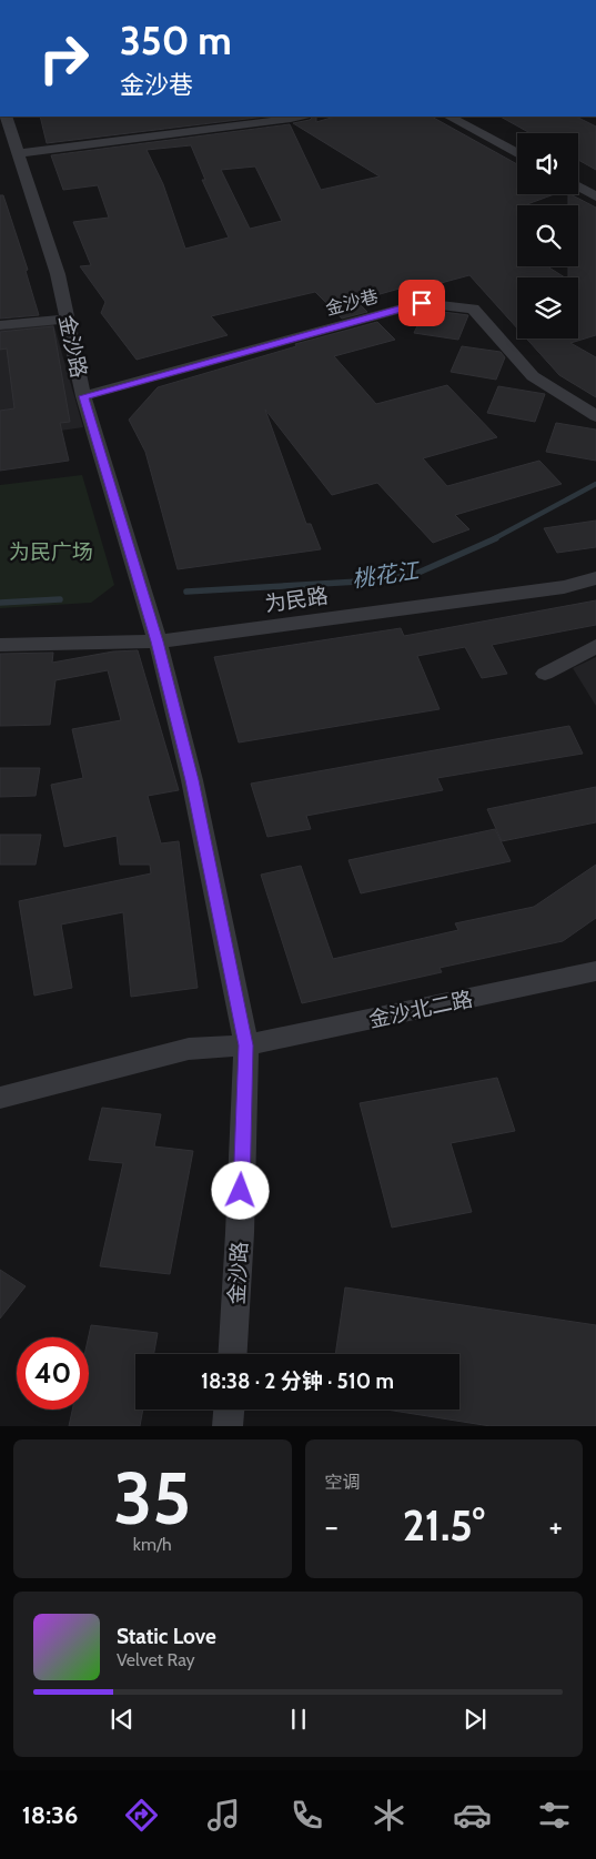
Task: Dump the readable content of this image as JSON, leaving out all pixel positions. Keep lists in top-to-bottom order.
{
  "streets": {
    "street": [
      "金沙巷",
      "金沙路",
      "为民路",
      "金沙北二路"
    ]
  },
  "crossings": [
    ["金沙巷", "金沙路"],
    ["金沙路", "为民路"],
    ["金沙路", "金沙北二路"]
  ],
  "water": ["桃花江"],
  "parks": ["为民广场"],
  "page": {
    "turn": ["350 m", "金沙巷"],
    "limit": "40",
    "trip": "18:38 · 2 分钟 · 510 m",
    "tile": [
      ["35", "km/h"],
      "空调"
    ],
    "heat": ["−", "21.5°", "+"],
    "song": ["Static Love", "Velvet Ray"],
    "tabs": "18:36"
  }
}
